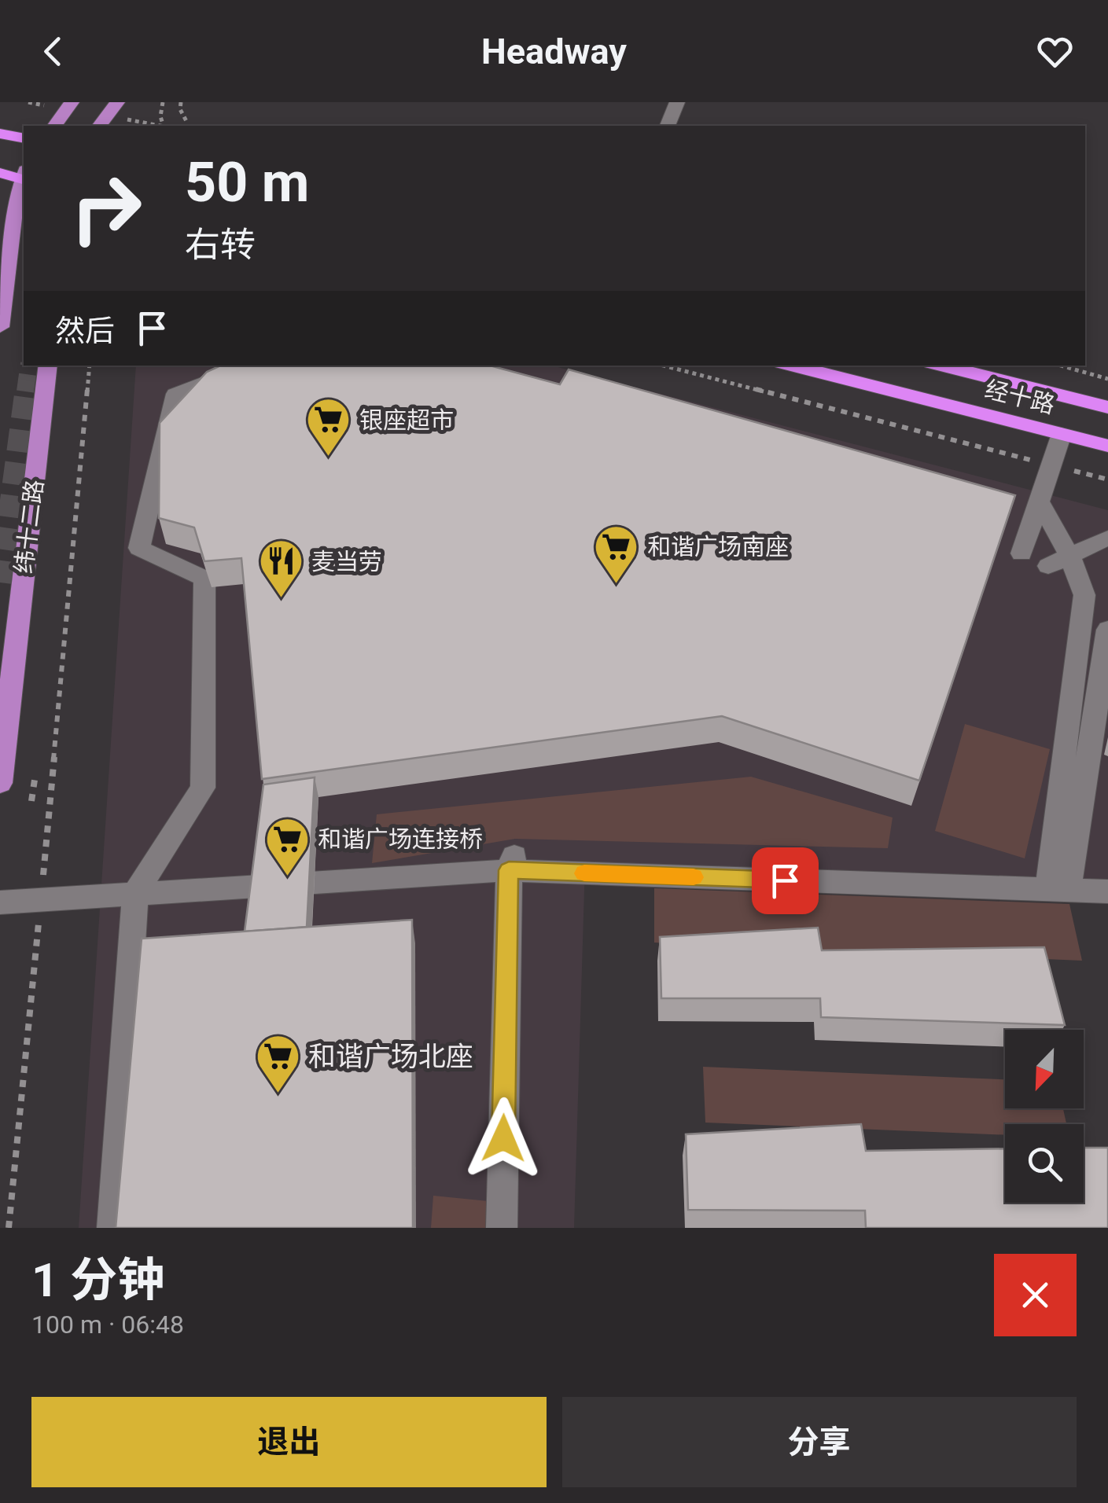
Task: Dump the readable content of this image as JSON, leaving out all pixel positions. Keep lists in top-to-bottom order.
{
  "streets": {
    "highway": ["经十路"],
    "main road": ["纬十二路"]
  },
  "places": {
    "supermarket": [
      "银座超市",
      "和谐广场南座",
      "和谐广场连接桥",
      "和谐广场北座"
    ],
    "restaurant": ["麦当劳"]
  },
  "north": "bottom left",
  "page": {
    "header": "Headway",
    "turn": ["50 m", "右转"],
    "then": "然后",
    "heading": ["1 分钟", "100 m · 06:48"],
    "buttons": ["退出", "分享"]
  }
}
